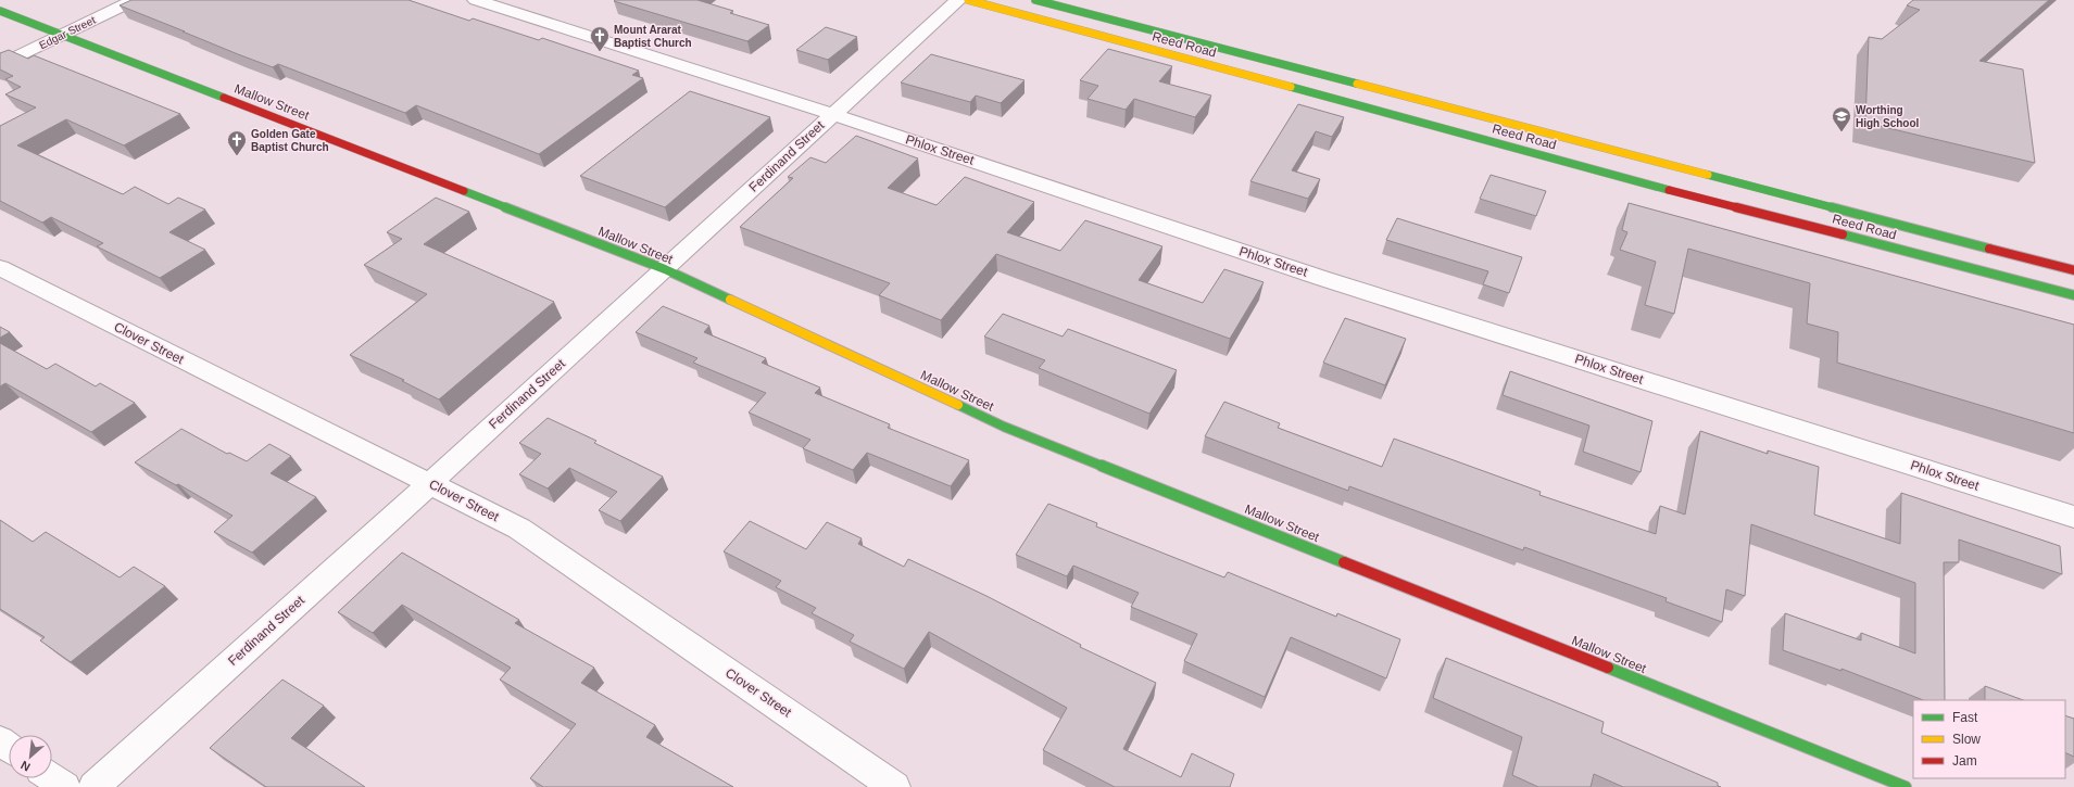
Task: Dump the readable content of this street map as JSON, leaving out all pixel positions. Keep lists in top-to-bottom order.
{
  "streets": {
    "street": [
      "Edgar Street",
      "Reed Road",
      "Mallow Street",
      "Phlox Street",
      "Ferdinand Street",
      "Clover Street"
    ]
  },
  "crossings": [
    ["Edgar Street", "Mallow Street"],
    ["Mallow Street", "Ferdinand Street"],
    ["Phlox Street", "Ferdinand Street"],
    ["Ferdinand Street", "Clover Street"]
  ],
  "places": {
    "church": ["Mount Ararat Baptist Church", "Golden Gate Baptist Church"],
    "school or university": ["Worthing High School"]
  },
  "legend": ["Fast", "Slow", "Jam"],
  "north": "bottom left"
}
